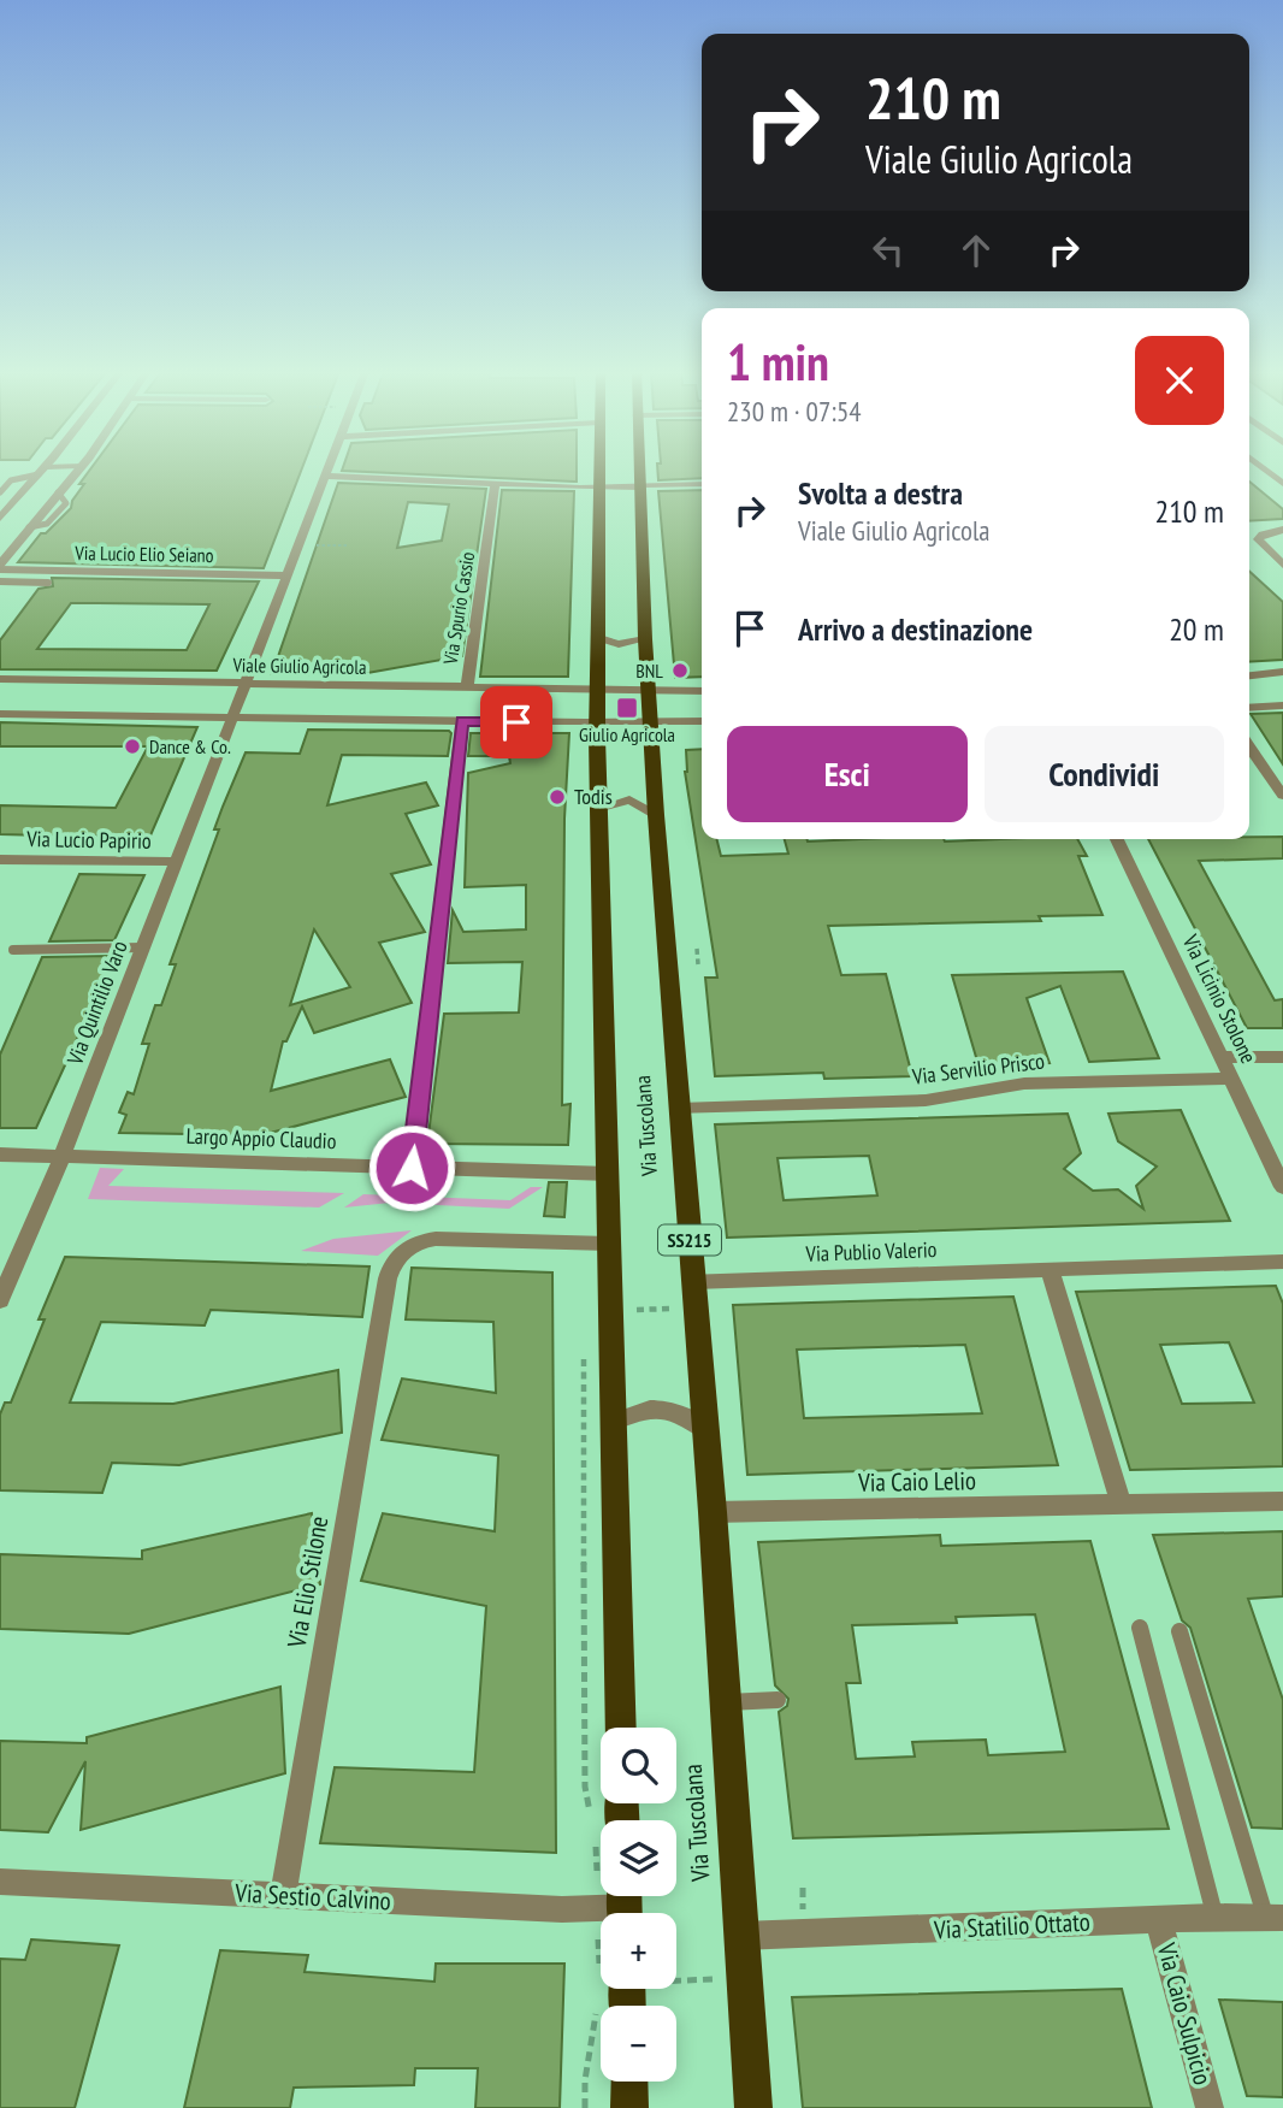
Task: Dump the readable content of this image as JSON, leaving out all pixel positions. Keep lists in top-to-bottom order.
{
  "streets": {
    "main road": ["Via Tuscolana", "SS215"],
    "street": [
      "Via Lucio Elio Seiano",
      "Via Spurio Cassio",
      "Viale Giulio Agricola",
      "Via Lucio Papirio",
      "Via Licinio Stolone",
      "Via Quintilio Varo",
      "Via Servilio Prisco",
      "Largo Appio Claudio",
      "Via Publio Valerio",
      "Via Caio Lelio",
      "Via Elio Stilone",
      "Via Sestio Calvino",
      "Via Statilio Ottato",
      "Via Caio Sulpicio"
    ]
  },
  "crossings": [
    ["Via Lucio Elio Seiano", "Via Quintilio Varo"],
    ["Via Spurio Cassio", "Viale Giulio Agricola"],
    ["Viale Giulio Agricola", "Via Quintilio Varo"],
    ["Viale Giulio Agricola", "Via Tuscolana"],
    ["Via Lucio Papirio", "Via Quintilio Varo"],
    ["Via Licinio Stolone", "Via Servilio Prisco"],
    ["Via Quintilio Varo", "Largo Appio Claudio"],
    ["Via Servilio Prisco", "Via Tuscolana"],
    ["Via Tuscolana", "Largo Appio Claudio"],
    ["Via Tuscolana", "Via Publio Valerio"],
    ["Via Tuscolana", "Via Caio Lelio"],
    ["Via Tuscolana", "Via Elio Stilone"],
    ["Via Tuscolana", "Via Statilio Ottato"],
    ["Via Elio Stilone", "Via Sestio Calvino"],
    ["Via Statilio Ottato", "Via Caio Sulpicio"]
  ],
  "places": {
    "other": ["BNL", "Dance & Co.", "Todis"],
    "transit": ["Giulio Agricola"]
  },
  "page": {
    "turn": ["210 m", "Viale Giulio Agricola"],
    "heading": ["1 min", "230 m · 07:54"],
    "list": [
      {
        "name": "Svolta a destra",
        "note": "Viale Giulio Agricola",
        "value": "210 m"
      },
      {
        "name": "Arrivo a destinazione",
        "value": "20 m"
      }
    ],
    "buttons": ["Esci", "Condividi"],
    "map_buttons": ["+", "−"]
  }
}
